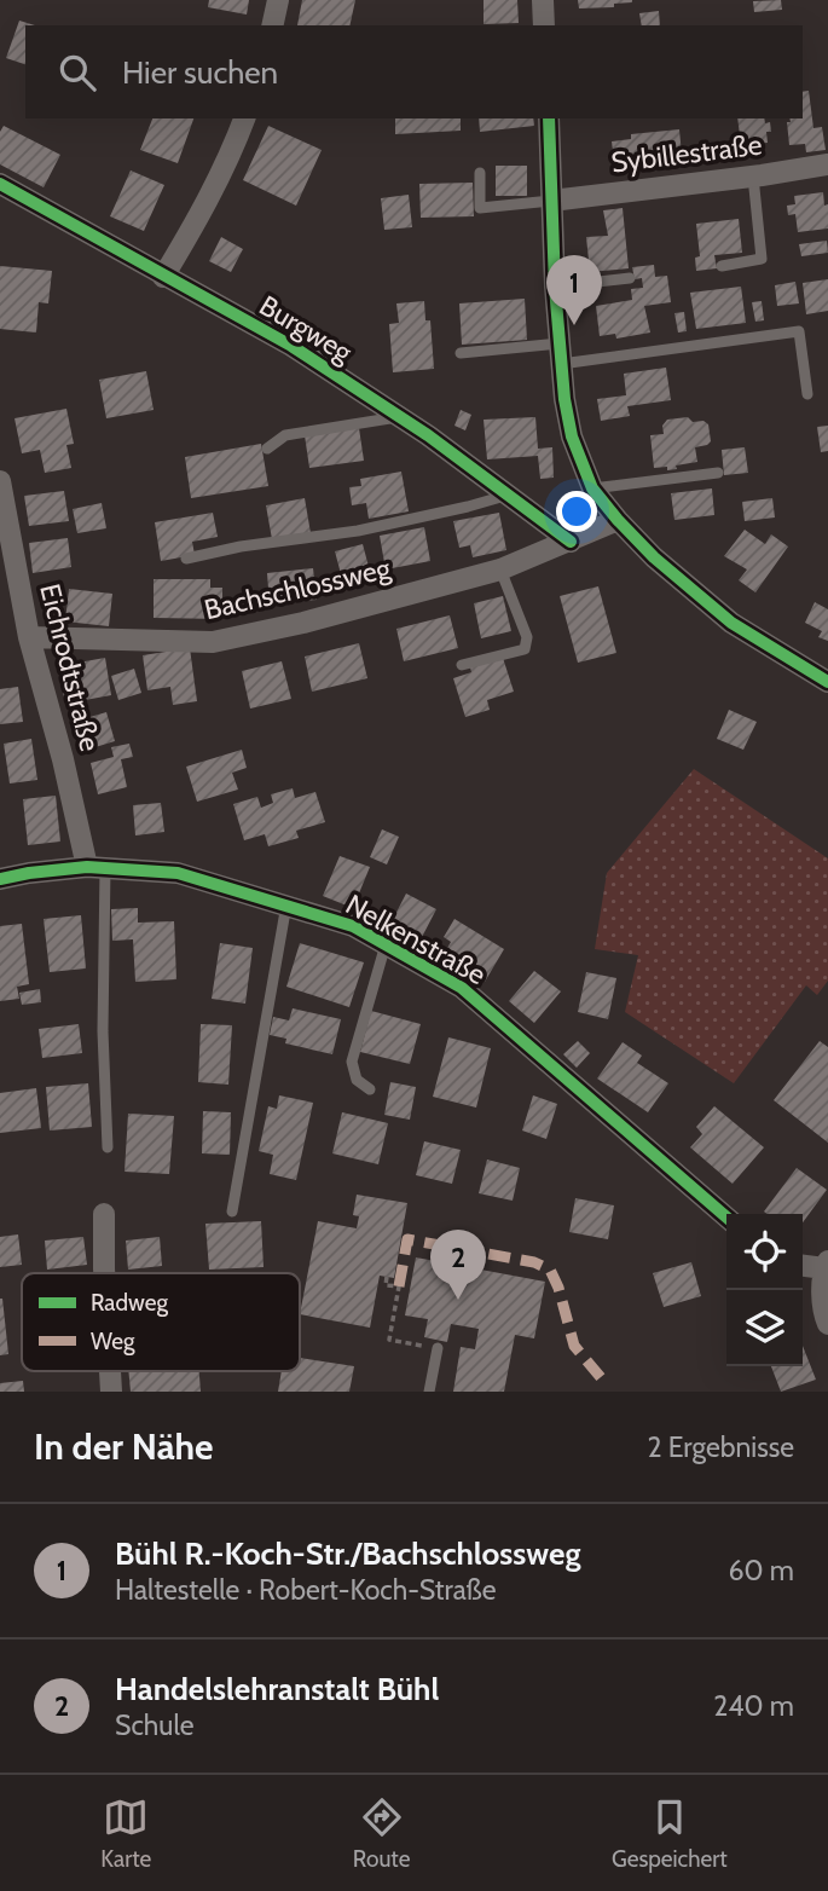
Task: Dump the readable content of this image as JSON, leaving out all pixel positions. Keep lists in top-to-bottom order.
{
  "streets": {
    "street": [
      "Sybillestraße",
      "Burgweg",
      "Bachschlossweg",
      "Eichrodtstraße",
      "Nelkenstraße"
    ]
  },
  "crossings": [
    ["Burgweg", "Bachschlossweg"],
    ["Bachschlossweg", "Eichrodtstraße"],
    ["Eichrodtstraße", "Nelkenstraße"]
  ],
  "legend": ["Radweg", "Weg"],
  "page": {
    "search": "Hier suchen",
    "pins": ["1", "2"],
    "heading": ["In der Nähe", "2 Ergebnisse"],
    "list": [
      {
        "mark": "1",
        "name": "Bühl R.-Koch-Str./Bachschlossweg",
        "note": "Haltestelle · Robert-Koch-Straße",
        "value": "60 m"
      },
      {
        "mark": "2",
        "name": "Handelslehranstalt Bühl",
        "note": "Schule",
        "value": "240 m"
      }
    ],
    "nav": ["Karte", "Route", "Gespeichert"]
  }
}
